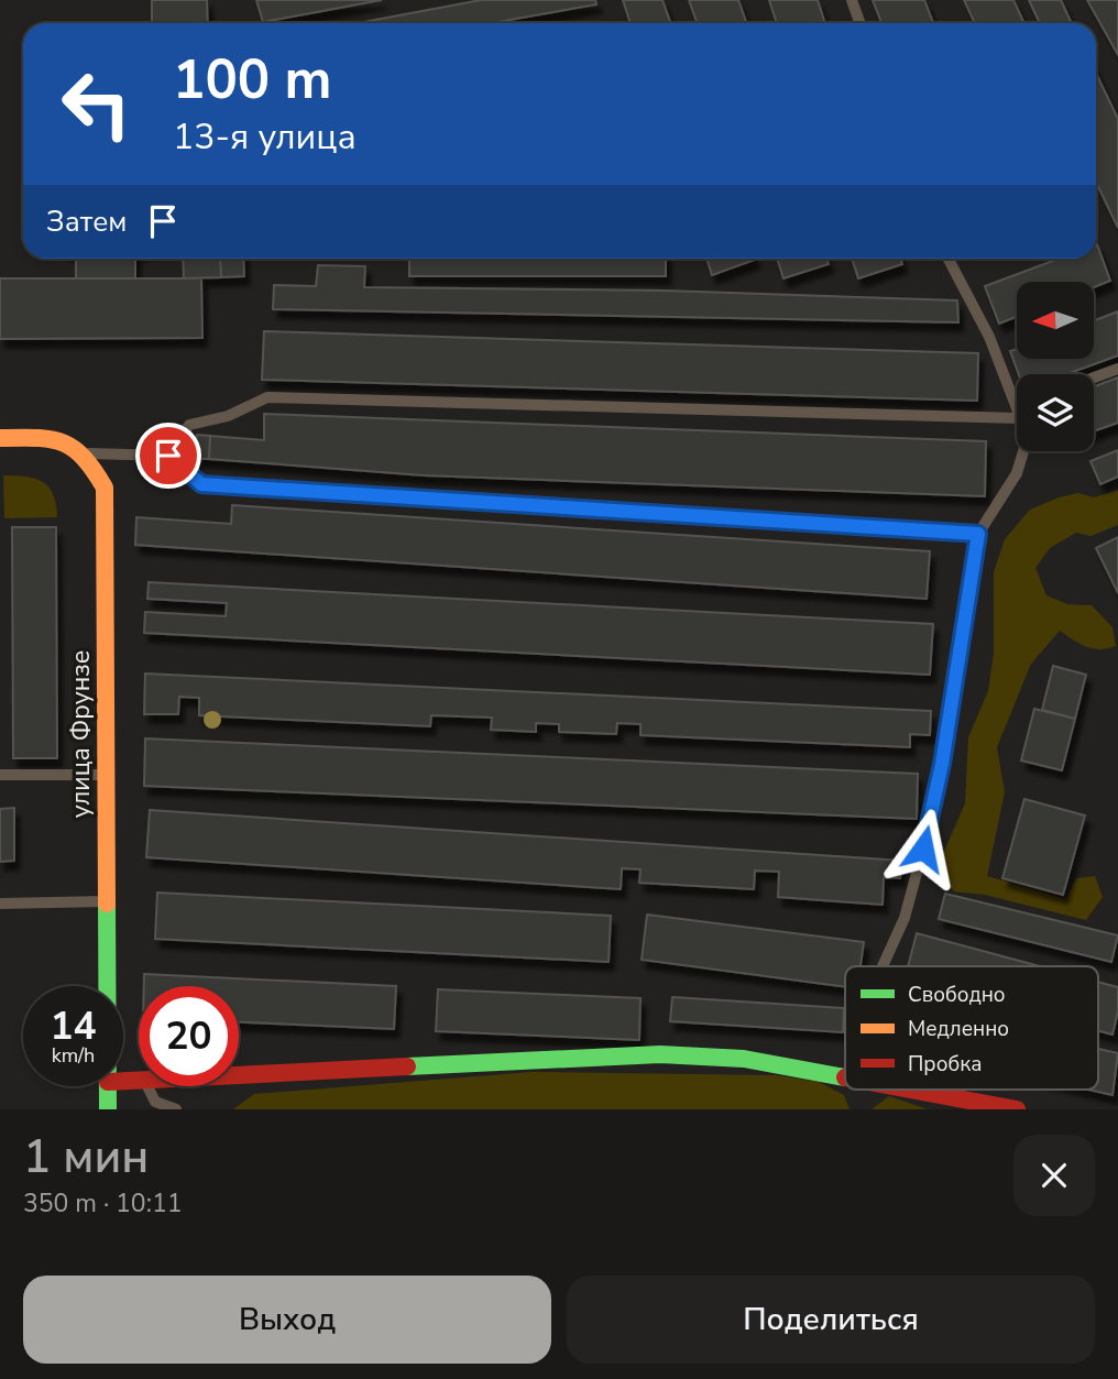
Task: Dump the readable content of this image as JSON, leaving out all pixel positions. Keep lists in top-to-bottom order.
{
  "streets": {
    "street": ["улица Фрунзе"]
  },
  "legend": ["Свободно", "Медленно", "Пробка"],
  "north": "left",
  "page": {
    "turn": ["100 m", "13-я улица"],
    "then": "Затем",
    "speed": "14 km/h",
    "limit": "20",
    "heading": ["1 мин", "350 m · 10:11"],
    "buttons": ["Выход", "Поделиться"]
  }
}
